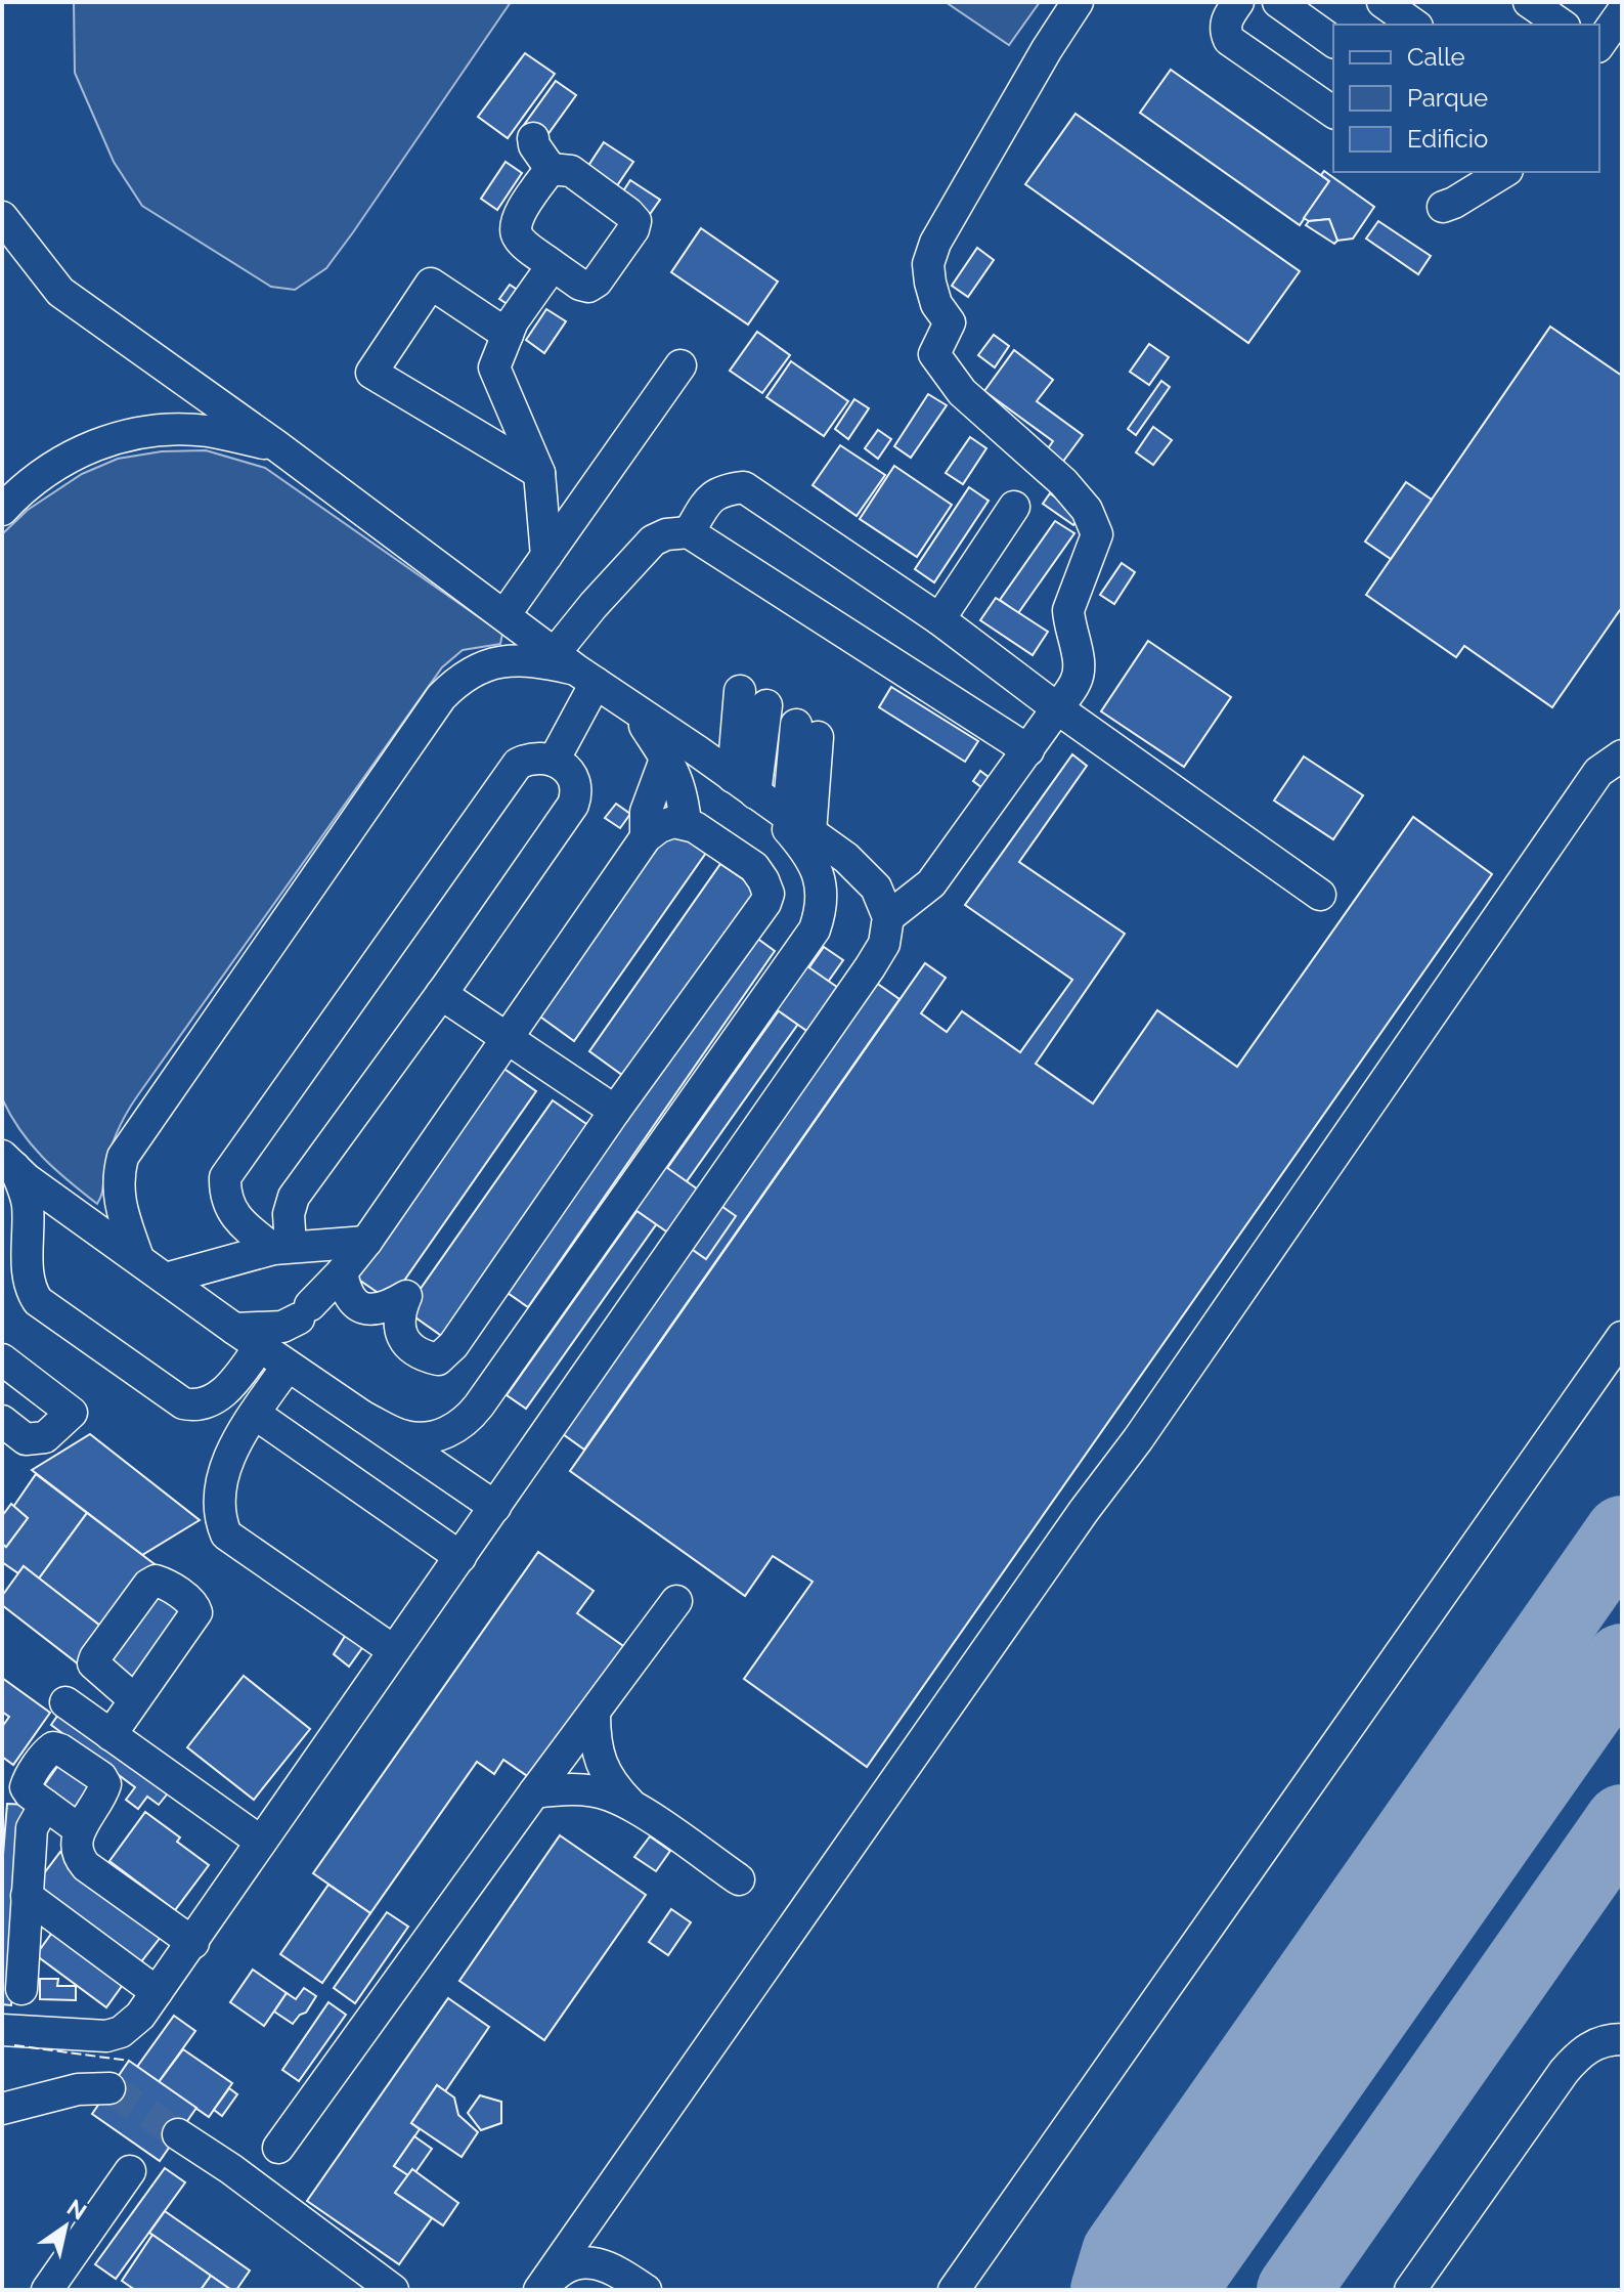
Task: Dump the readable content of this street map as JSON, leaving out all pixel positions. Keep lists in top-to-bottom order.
{
  "legend": ["Calle", "Parque", "Edificio"],
  "north": "top right"
}
